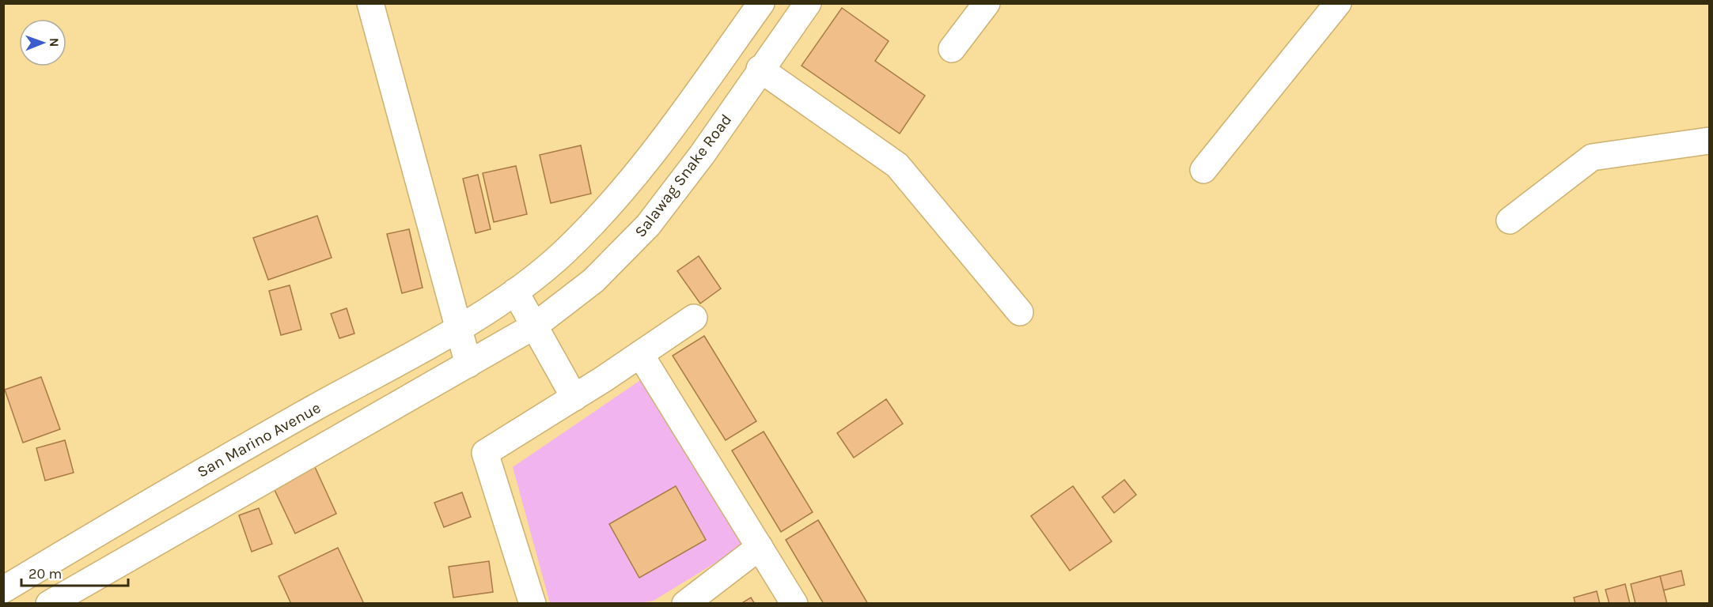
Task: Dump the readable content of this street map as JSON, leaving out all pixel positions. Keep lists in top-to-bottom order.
{
  "streets": {
    "main road": ["Salawag Snake Road", "San Marino Avenue"]
  },
  "scale_bar": "20 m",
  "north": "right"
}
